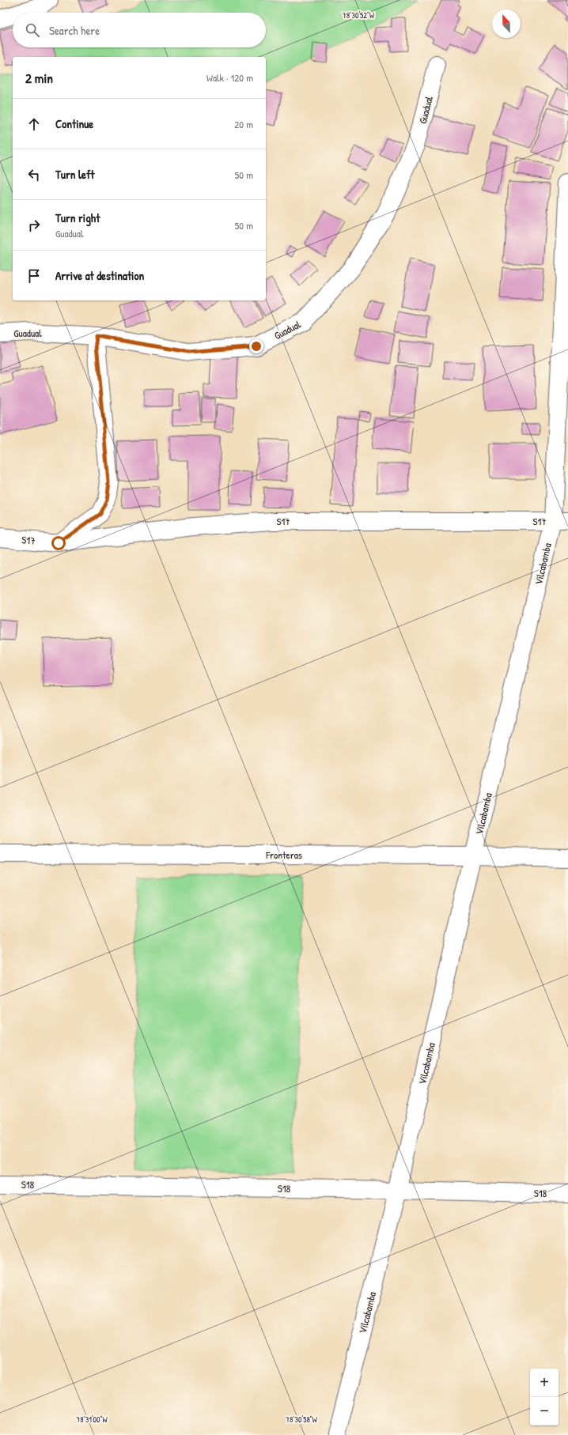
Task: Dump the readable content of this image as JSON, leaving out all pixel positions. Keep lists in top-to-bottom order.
{
  "streets": {
    "street": [
      "Guadual",
      "S17",
      "Vilcabamba",
      "Fronteras",
      "S18"
    ]
  },
  "crossings": [
    ["S17", "Vilcabamba"],
    ["Vilcabamba", "Fronteras"],
    ["Vilcabamba", "S18"]
  ],
  "north": "top",
  "page": {
    "search": "Search here",
    "heading": ["2 min", "Walk · 120 m"],
    "list": [
      ["Continue", "20 m"],
      ["Turn left", "50 m"],
      ["Turn right", "Guadual", "50 m"],
      "Arrive at destination"
    ],
    "map_buttons": ["+", "−"]
  },
  "coordinates": ["78°30'52\"W", "78°31'00\"W", "78°30'58\"W"]
}
